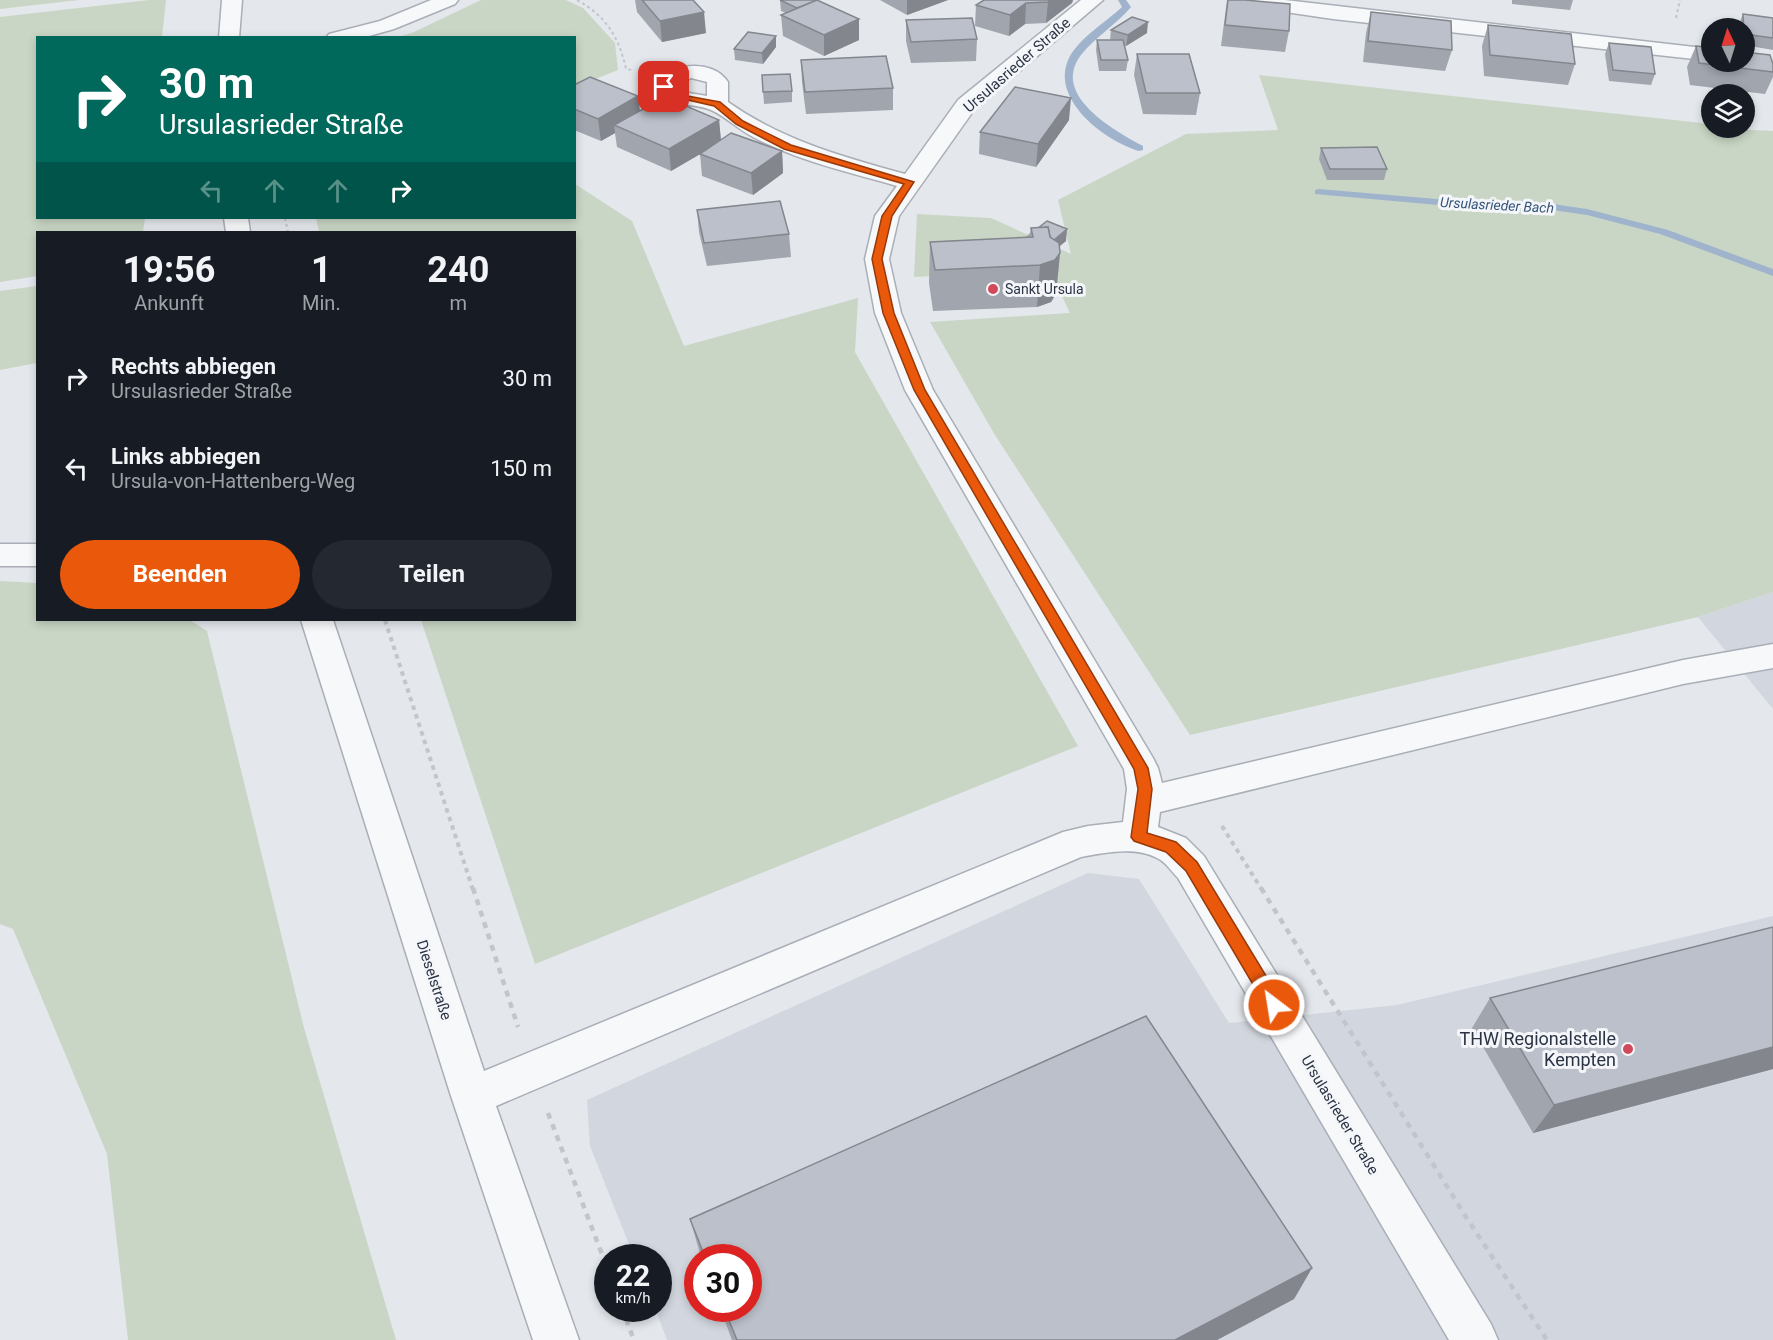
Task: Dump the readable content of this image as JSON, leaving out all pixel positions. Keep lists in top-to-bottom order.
{
  "streets": {
    "street": ["Ursulasrieder Straße", "Dieselstraße"]
  },
  "water": ["Ursulasrieder Bach"],
  "places": ["Sankt Ursula", "THW Regionalstelle Kempten"],
  "north": "top",
  "page": {
    "turn": ["30 m", "Ursulasrieder Straße"],
    "eta": [
      "19:56",
      "Ankunft",
      "1",
      "Min.",
      "240",
      "m"
    ],
    "list": [
      {
        "name": "Rechts abbiegen",
        "note": "Ursulasrieder Straße",
        "value": "30 m"
      },
      {
        "name": "Links abbiegen",
        "note": "Ursula-von-Hattenberg-Weg",
        "value": "150 m"
      }
    ],
    "buttons": ["Beenden", "Teilen"],
    "speed": "22 km/h",
    "limit": "30"
  }
}
